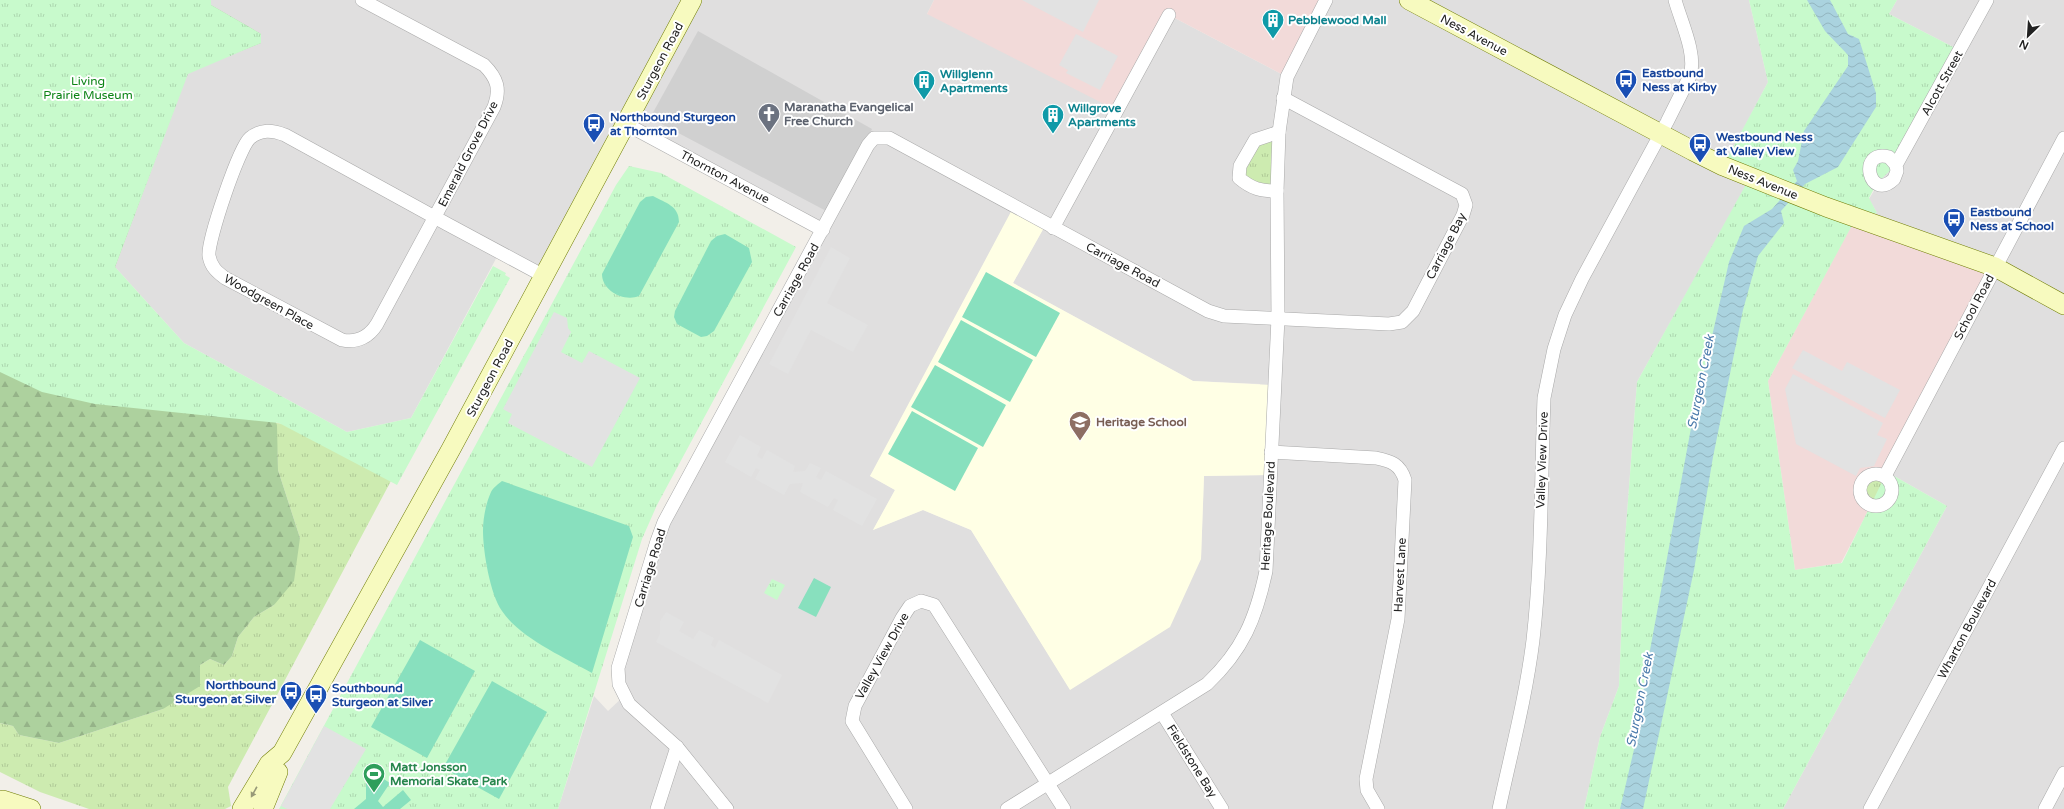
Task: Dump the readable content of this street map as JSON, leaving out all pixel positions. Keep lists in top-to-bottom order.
{
  "streets": {
    "main road": ["Ness Avenue", "Sturgeon Road"],
    "street": [
      "Alcott Street",
      "Emerald Grove Drive",
      "Thornton Avenue",
      "Carriage Bay",
      "Carriage Road",
      "Woodgreen Place",
      "School Road",
      "Valley View Drive",
      "Heritage Boulevard",
      "Harvest Lane",
      "Wharton Boulevard",
      "Fieldstone Bay"
    ]
  },
  "crossings": [
    ["Ness Avenue", "School Road"],
    ["Ness Avenue", "Valley View Drive"],
    ["Sturgeon Road", "Thornton Avenue"],
    ["Sturgeon Road", "Woodgreen Place"],
    ["Emerald Grove Drive", "Woodgreen Place"],
    ["Thornton Avenue", "Carriage Road"],
    ["Carriage Bay", "Carriage Road"],
    ["Carriage Bay", "Heritage Boulevard"],
    ["Carriage Road", "Heritage Boulevard"],
    ["Valley View Drive", "Heritage Boulevard"],
    ["Heritage Boulevard", "Harvest Lane"],
    ["Heritage Boulevard", "Fieldstone Bay"]
  ],
  "water": ["Sturgeon Creek"],
  "parks": ["Living Prairie Museum"],
  "places": {
    "building": ["Pebblewood Mall", "Willglenn Apartments", "Willgrove Apartments"],
    "bus stop": [
      "Eastbound Ness at Kirby",
      "Northbound Sturgeon at Thornton",
      "Westbound Ness at Valley View",
      "Eastbound Ness at School",
      "Northbound Sturgeon at Silver",
      "Southbound Sturgeon at Silver"
    ],
    "church": ["Maranatha Evangelical Free Church"],
    "school or university": ["Heritage School"],
    "sports": ["Matt Jonsson Memorial Skate Park"]
  },
  "north": "bottom left"
}
